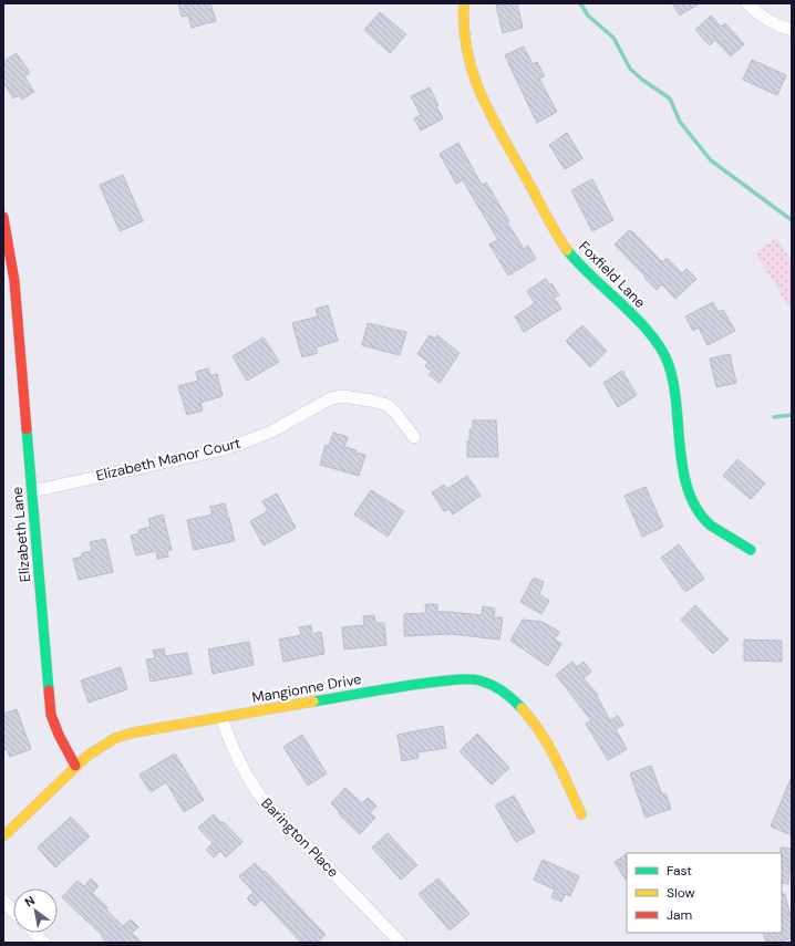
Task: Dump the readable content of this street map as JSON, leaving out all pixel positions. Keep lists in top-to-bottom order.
{
  "streets": {
    "street": [
      "Foxfield Lane",
      "Elizabeth Manor Court",
      "Elizabeth Lane",
      "Mangionne Drive",
      "Barington Place"
    ]
  },
  "crossings": [
    ["Elizabeth Manor Court", "Elizabeth Lane"],
    ["Elizabeth Lane", "Mangionne Drive"],
    ["Mangionne Drive", "Barington Place"]
  ],
  "legend": ["Fast", "Slow", "Jam"],
  "north": "top left"
}
